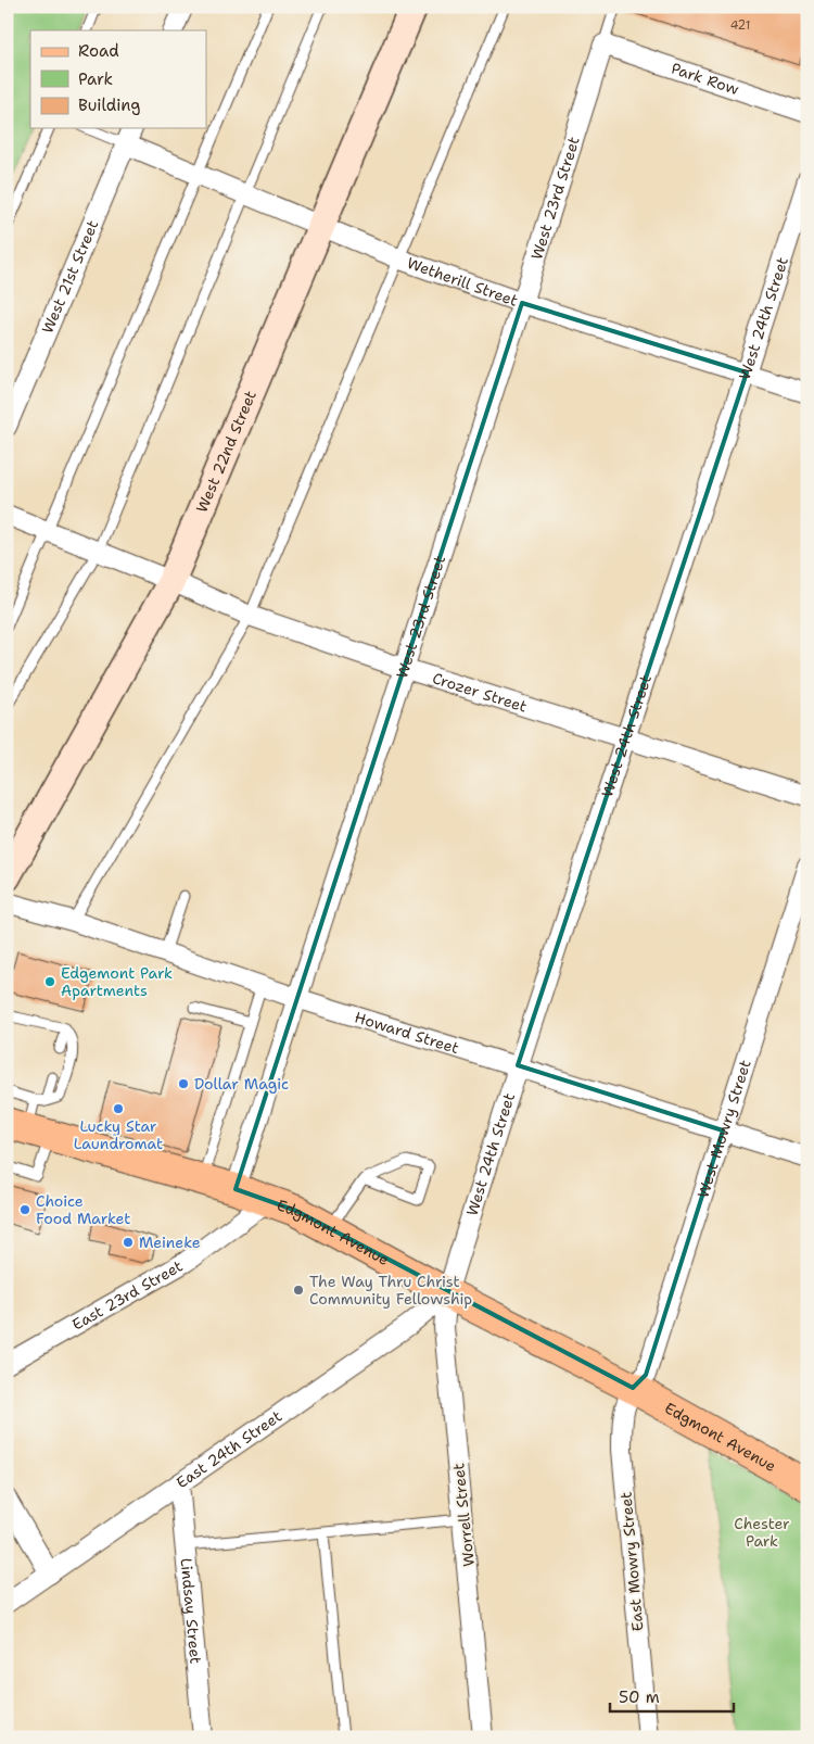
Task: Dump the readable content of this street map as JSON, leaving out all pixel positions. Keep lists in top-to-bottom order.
{
  "streets": {
    "main road": ["Edgmont Avenue"],
    "street": [
      "Park Row",
      "West 23rd Street",
      "West 21st Street",
      "Wetherill Street",
      "West 24th Street",
      "West 22nd Street",
      "Crozer Street",
      "Howard Street",
      "West Mowry Street",
      "East 23rd Street",
      "East 24th Street",
      "Worrell Street",
      "East Mowry Street",
      "Lindsay Street"
    ]
  },
  "crossings": [
    ["Park Row", "West 23rd Street"],
    ["West 23rd Street", "Wetherill Street"],
    ["West 23rd Street", "Crozer Street"],
    ["West 23rd Street", "Howard Street"],
    ["West 23rd Street", "Edgmont Avenue"],
    ["West 21st Street", "Wetherill Street"],
    ["Wetherill Street", "West 24th Street"],
    ["Wetherill Street", "West 22nd Street"],
    ["West 24th Street", "Crozer Street"],
    ["West 24th Street", "Howard Street"],
    ["West 24th Street", "Edgmont Avenue"],
    ["West 24th Street", "East 24th Street"],
    ["West 24th Street", "Worrell Street"],
    ["West 22nd Street", "Crozer Street"],
    ["Howard Street", "West Mowry Street"],
    ["West Mowry Street", "Edgmont Avenue"],
    ["West Mowry Street", "East Mowry Street"],
    ["Edgmont Avenue", "East 23rd Street"],
    ["Edgmont Avenue", "East 24th Street"],
    ["Edgmont Avenue", "Worrell Street"],
    ["Edgmont Avenue", "East Mowry Street"],
    ["East 24th Street", "Worrell Street"],
    ["East 24th Street", "Lindsay Street"]
  ],
  "parks": ["Chester Park"],
  "places": [
    "Edgemont Park Apartments",
    "Dollar Magic",
    "Lucky Star Laundromat",
    "Choice Food Market",
    "Meineke",
    "The Way Thru Christ Community Fellowship"
  ],
  "house_numbers": ["421"],
  "legend": ["Road", "Park", "Building"],
  "scale_bar": "50 m"
}
